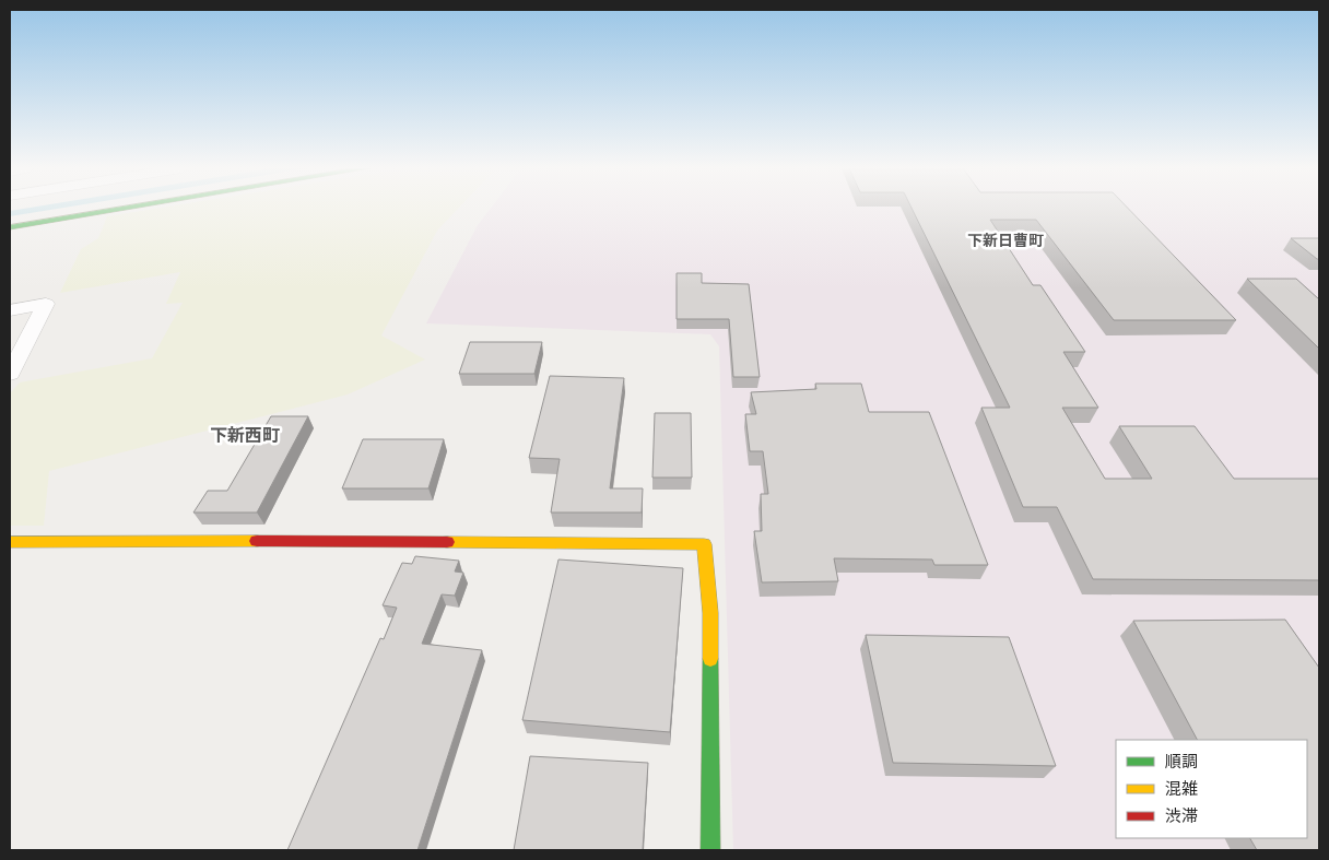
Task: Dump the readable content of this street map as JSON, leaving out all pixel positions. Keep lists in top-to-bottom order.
{
  "districts": ["下新日曹町", "下新西町"],
  "legend": ["順調", "混雑", "渋滞"]
}
